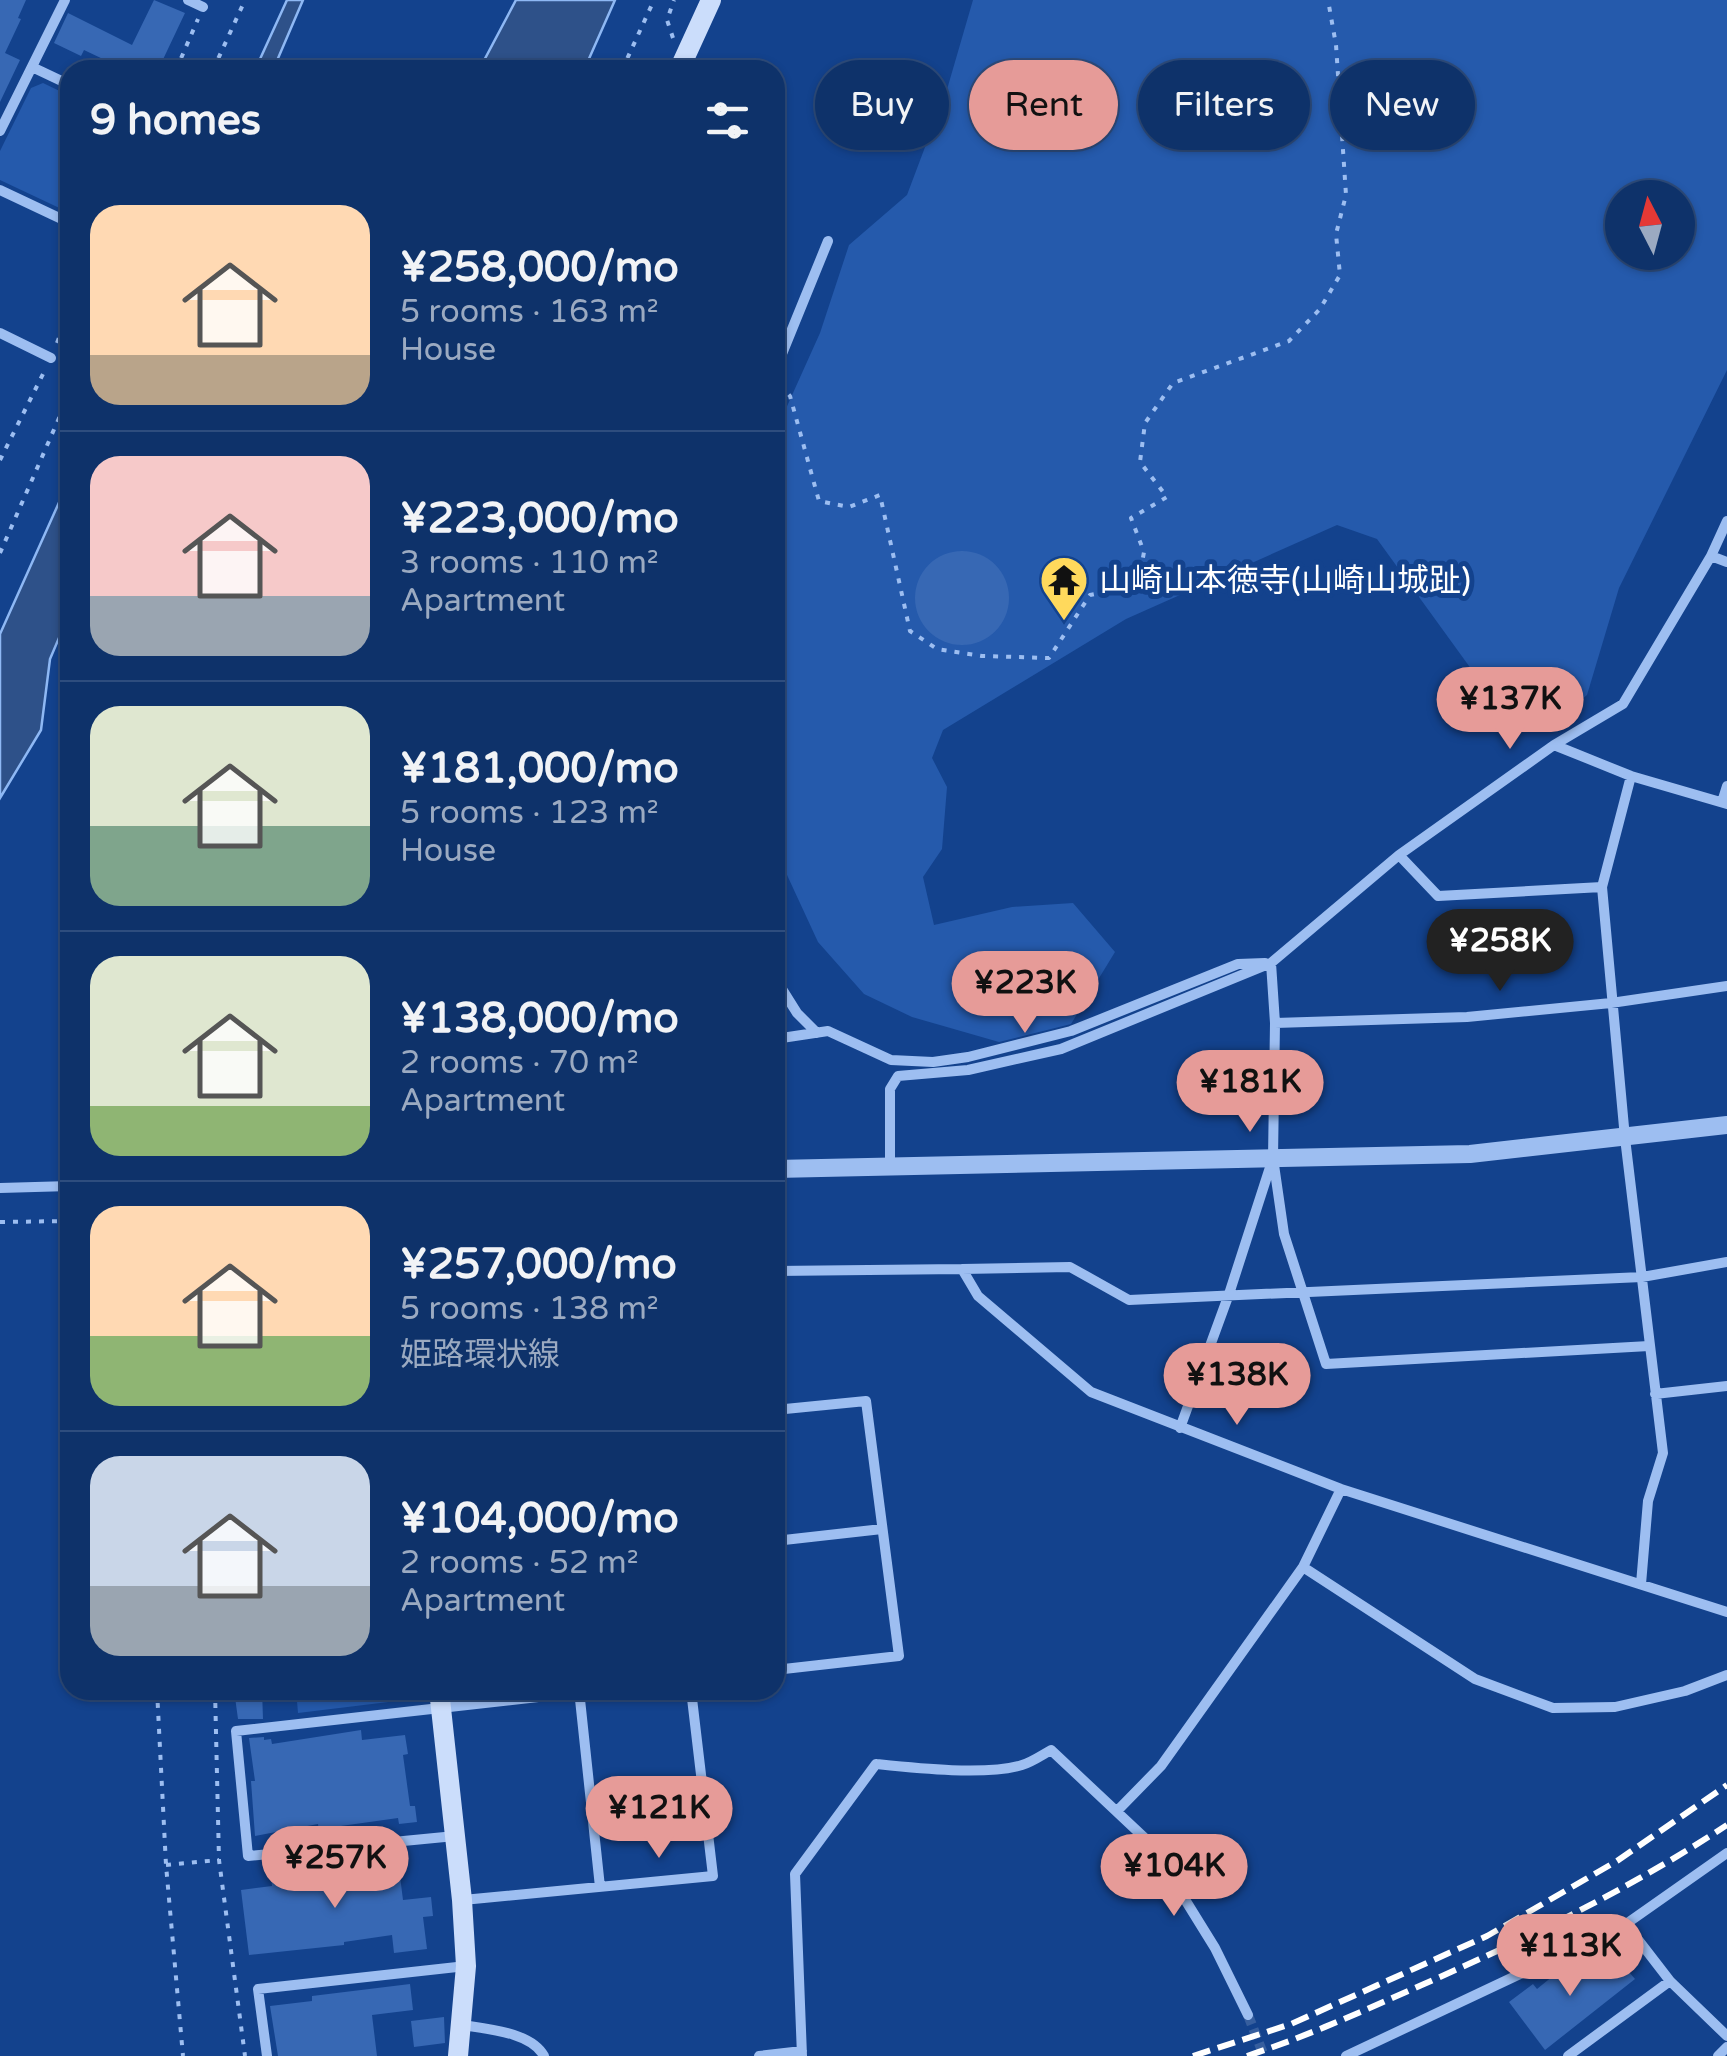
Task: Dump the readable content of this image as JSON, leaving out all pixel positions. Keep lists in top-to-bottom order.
{
  "places": {
    "temple": ["山崎山本徳寺(山崎山城趾)"]
  },
  "north": "top",
  "page": {
    "chip": [
      "Buy",
      "Rent",
      "Filters",
      "New"
    ],
    "heading": "9 homes",
    "list": [
      {
        "name": "¥258,000/mo",
        "note": "5 rooms · 163 m² · House"
      },
      {
        "name": "¥223,000/mo",
        "note": "3 rooms · 110 m² · Apartment"
      },
      {
        "name": "¥181,000/mo",
        "note": "5 rooms · 123 m² · House"
      },
      {
        "name": "¥138,000/mo",
        "note": "2 rooms · 70 m² · Apartment"
      },
      {
        "name": "¥257,000/mo",
        "note": "5 rooms · 138 m² · 姫路環状線"
      },
      {
        "name": "¥104,000/mo",
        "note": "2 rooms · 52 m² · Apartment"
      }
    ],
    "price": [
      "¥137K",
      "¥258K",
      "¥223K",
      "¥181K",
      "¥138K",
      "¥121K",
      "¥257K",
      "¥104K",
      "¥113K"
    ]
  }
}
